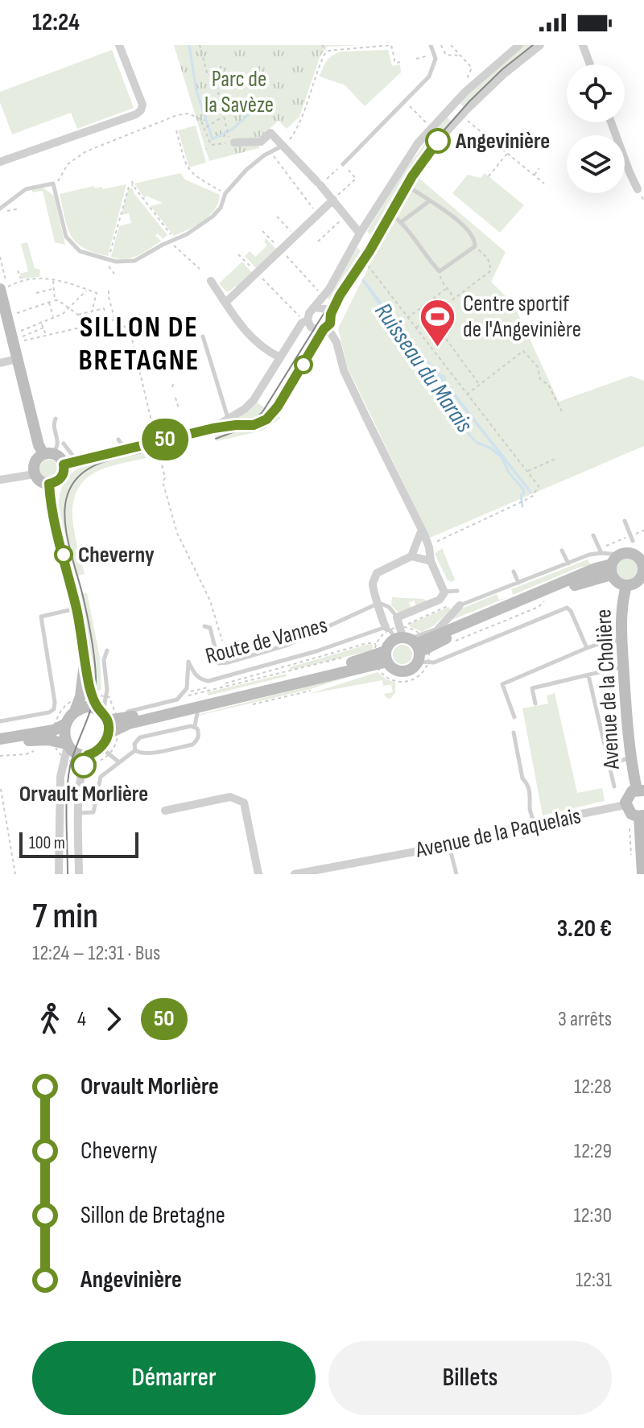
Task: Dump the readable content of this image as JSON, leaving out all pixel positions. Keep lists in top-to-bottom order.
{
  "streets": {
    "main road": ["Route de Vannes", "Avenue de la Cholière"],
    "street": ["Avenue de la Paquelais"]
  },
  "crossings": [
    ["Route de Vannes", "Avenue de la Cholière"]
  ],
  "districts": ["SILLON DE BRETAGNE"],
  "water": ["Ruisseau du Marais"],
  "parks": ["Parc de la Savèze"],
  "places": {
    "other": ["Angevinière", "Cheverny", "Orvault Morlière"],
    "sports": ["Centre sportif de l'Angevinière"]
  },
  "lines": ["bus line 50"],
  "scale_bar": "100 m",
  "page": {
    "status": "12:24",
    "on_map": "50",
    "scale": "100 m",
    "heading": ["7 min", "12:24 – 12:31 · Bus", "3.20 €"],
    "legs": ["4", "50", "3 arrêts"],
    "list": [
      {
        "name": "Orvault Morlière",
        "value": "12:28"
      },
      {
        "name": "Cheverny",
        "value": "12:29"
      },
      {
        "name": "Sillon de Bretagne",
        "value": "12:30"
      },
      {
        "name": "Angevinière",
        "value": "12:31"
      }
    ],
    "buttons": ["Démarrer", "Billets"]
  }
}
